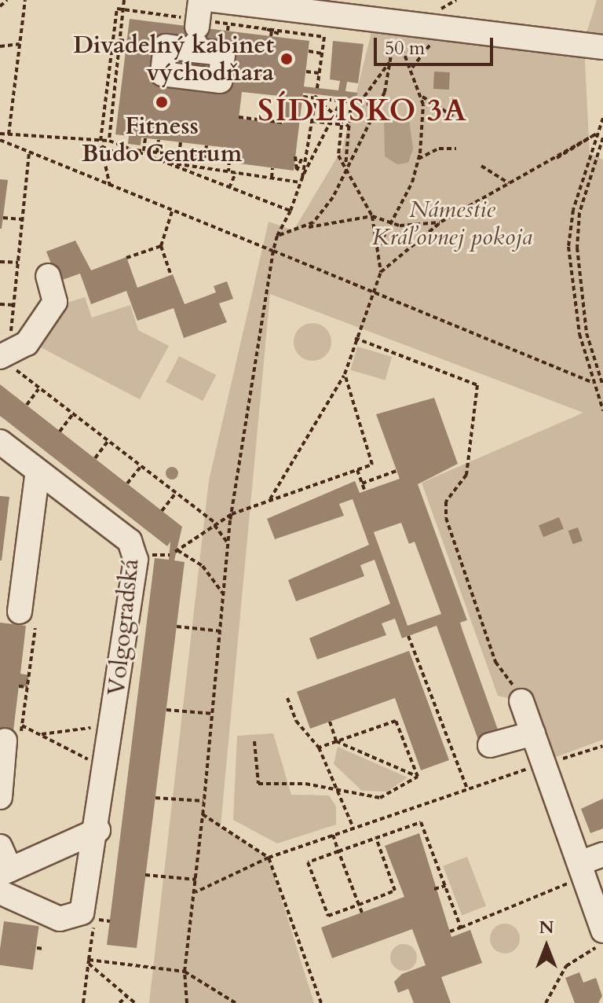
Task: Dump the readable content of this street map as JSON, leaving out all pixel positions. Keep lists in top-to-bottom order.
{
  "streets": {
    "street": ["Volgogradská"]
  },
  "districts": ["SÍDLISKO 3A"],
  "parks": ["Námestie Kráľovnej pokoja"],
  "places": ["Divadelný kabinet východňara", "Fitness Budo Centrum"],
  "scale_bar": "50 m",
  "north": "top"
}
